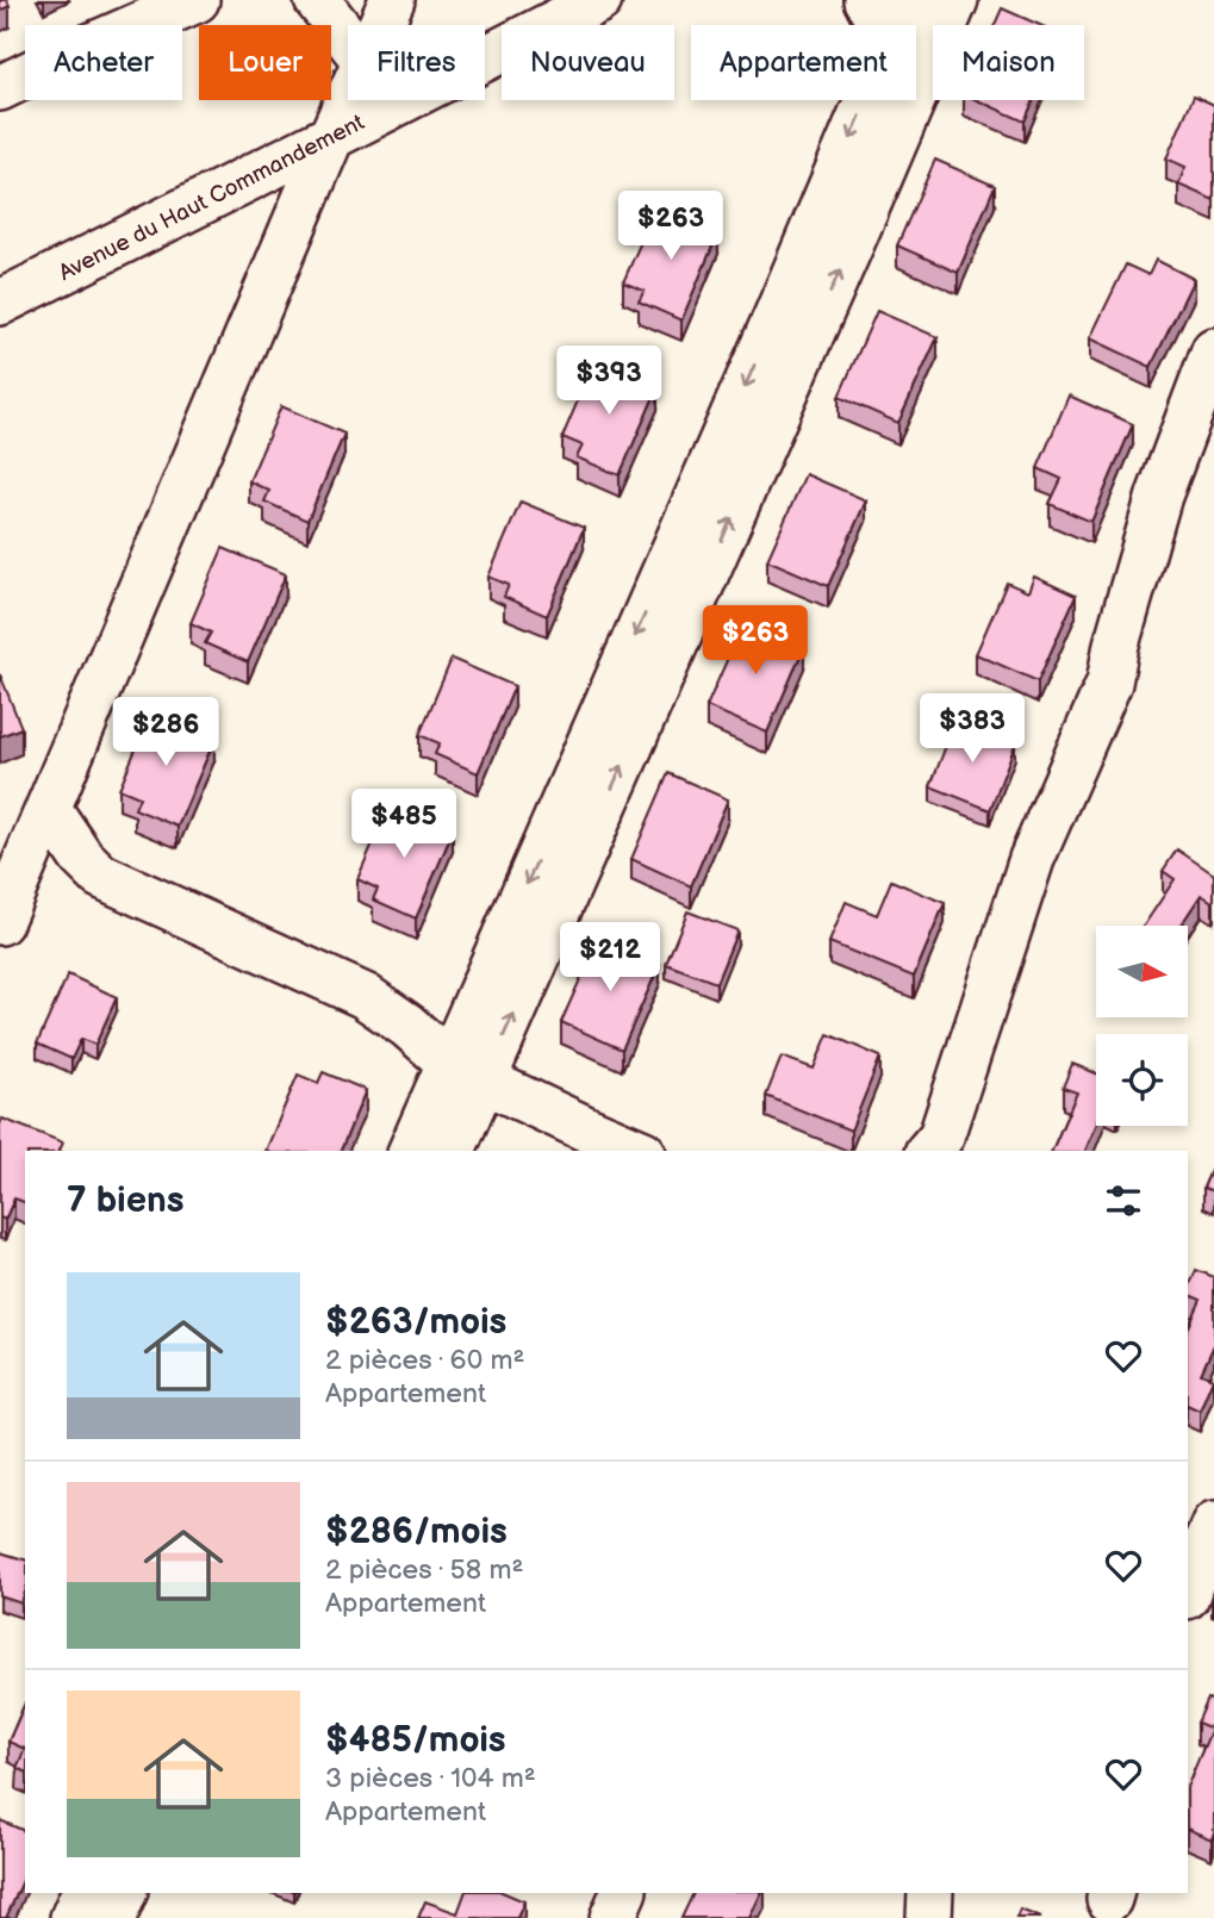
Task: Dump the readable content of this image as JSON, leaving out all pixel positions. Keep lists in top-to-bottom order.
{
  "streets": {
    "street": ["Avenue du Haut Commandement"]
  },
  "north": "right",
  "page": {
    "chip": [
      "Acheter",
      "Louer",
      "Filtres",
      "Nouveau",
      "Appartement",
      "Maison"
    ],
    "price": [
      "$263",
      "$393",
      "$263",
      "$383",
      "$286",
      "$485",
      "$212"
    ],
    "heading": "7 biens",
    "list": [
      {
        "name": "$263/mois",
        "note": "2 pièces · 60 m² · Appartement"
      },
      {
        "name": "$286/mois",
        "note": "2 pièces · 58 m² · Appartement"
      },
      {
        "name": "$485/mois",
        "note": "3 pièces · 104 m² · Appartement"
      }
    ]
  }
}
